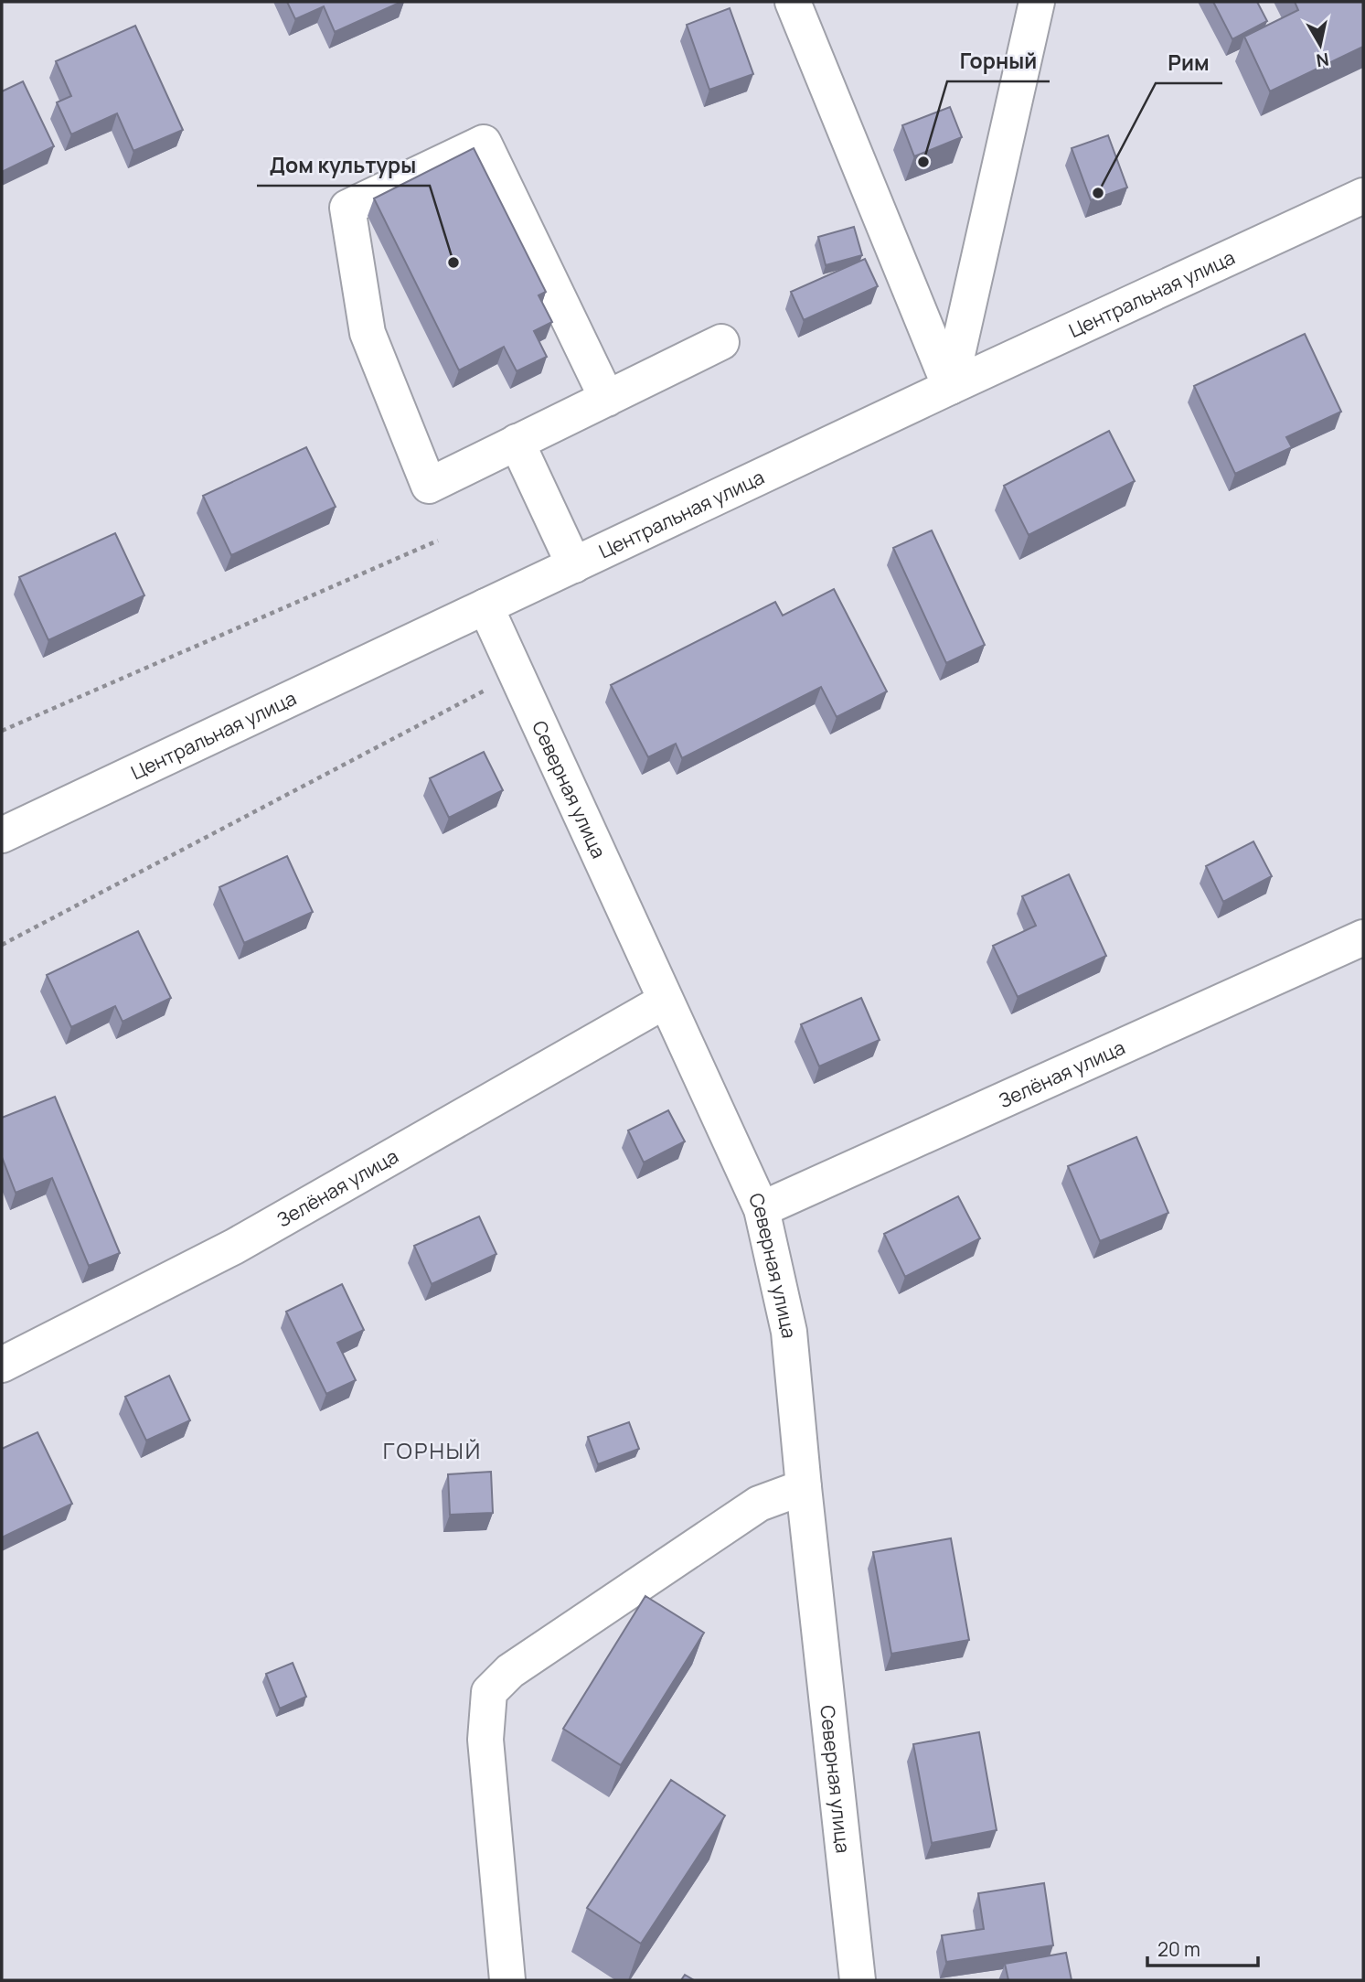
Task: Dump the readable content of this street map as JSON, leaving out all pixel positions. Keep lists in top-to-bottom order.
{
  "streets": {
    "street": ["Центральная улица", "Северная улица", "Зелёная улица"]
  },
  "crossings": [
    ["Центральная улица", "Северная улица"],
    ["Северная улица", "Зелёная улица"]
  ],
  "districts": ["ГОРНЫЙ"],
  "places": ["Горный", "Рим", "Дом культуры"],
  "scale_bar": "20 m",
  "north": "bottom"
}
